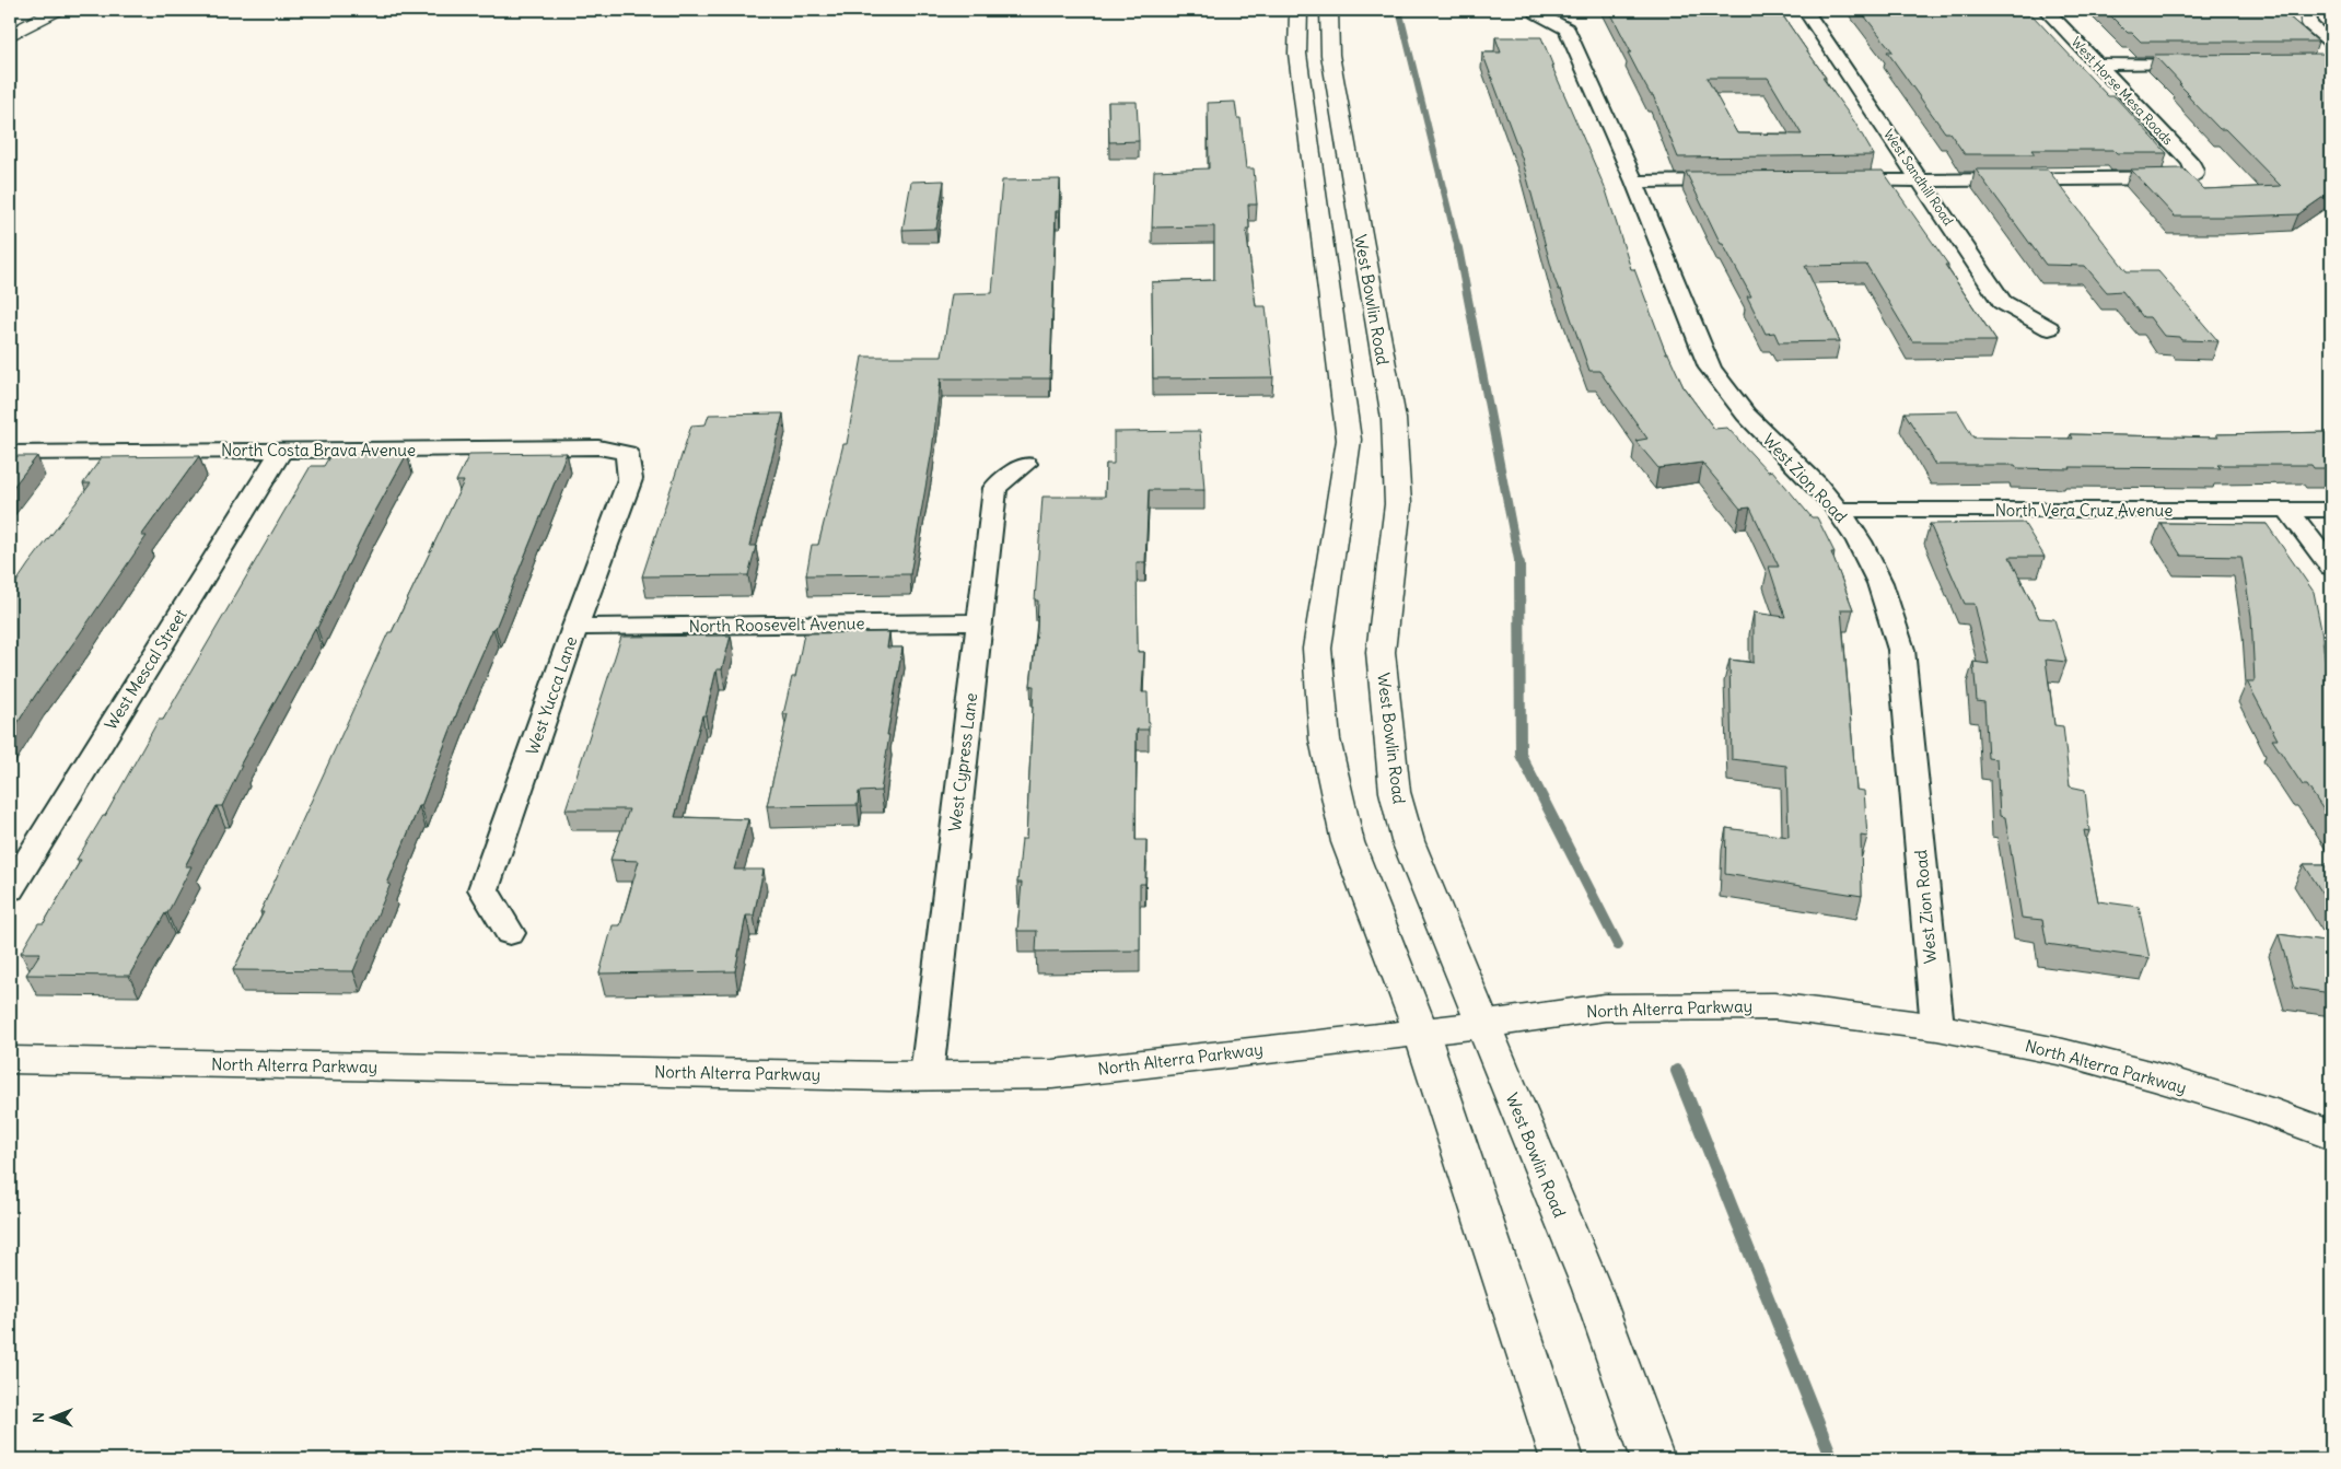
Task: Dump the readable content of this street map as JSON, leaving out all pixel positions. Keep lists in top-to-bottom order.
{
  "streets": {
    "street": [
      "West Horse Mesa Roads",
      "West Sandhill Road",
      "West Bowlin Road",
      "North Costa Brava Avenue",
      "West Zion Road",
      "North Vera Cruz Avenue",
      "North Roosevelt Avenue",
      "West Mescal Street",
      "West Yucca Lane",
      "West Cypress Lane",
      "North Alterra Parkway"
    ]
  },
  "crossings": [
    ["West Horse Mesa Roads", "West Sandhill Road"],
    ["West Bowlin Road", "North Alterra Parkway"],
    ["North Costa Brava Avenue", "West Mescal Street"],
    ["North Costa Brava Avenue", "West Yucca Lane"],
    ["West Zion Road", "North Vera Cruz Avenue"],
    ["West Zion Road", "North Alterra Parkway"],
    ["North Roosevelt Avenue", "West Yucca Lane"],
    ["North Roosevelt Avenue", "West Cypress Lane"],
    ["West Cypress Lane", "North Alterra Parkway"]
  ],
  "north": "left"
}
